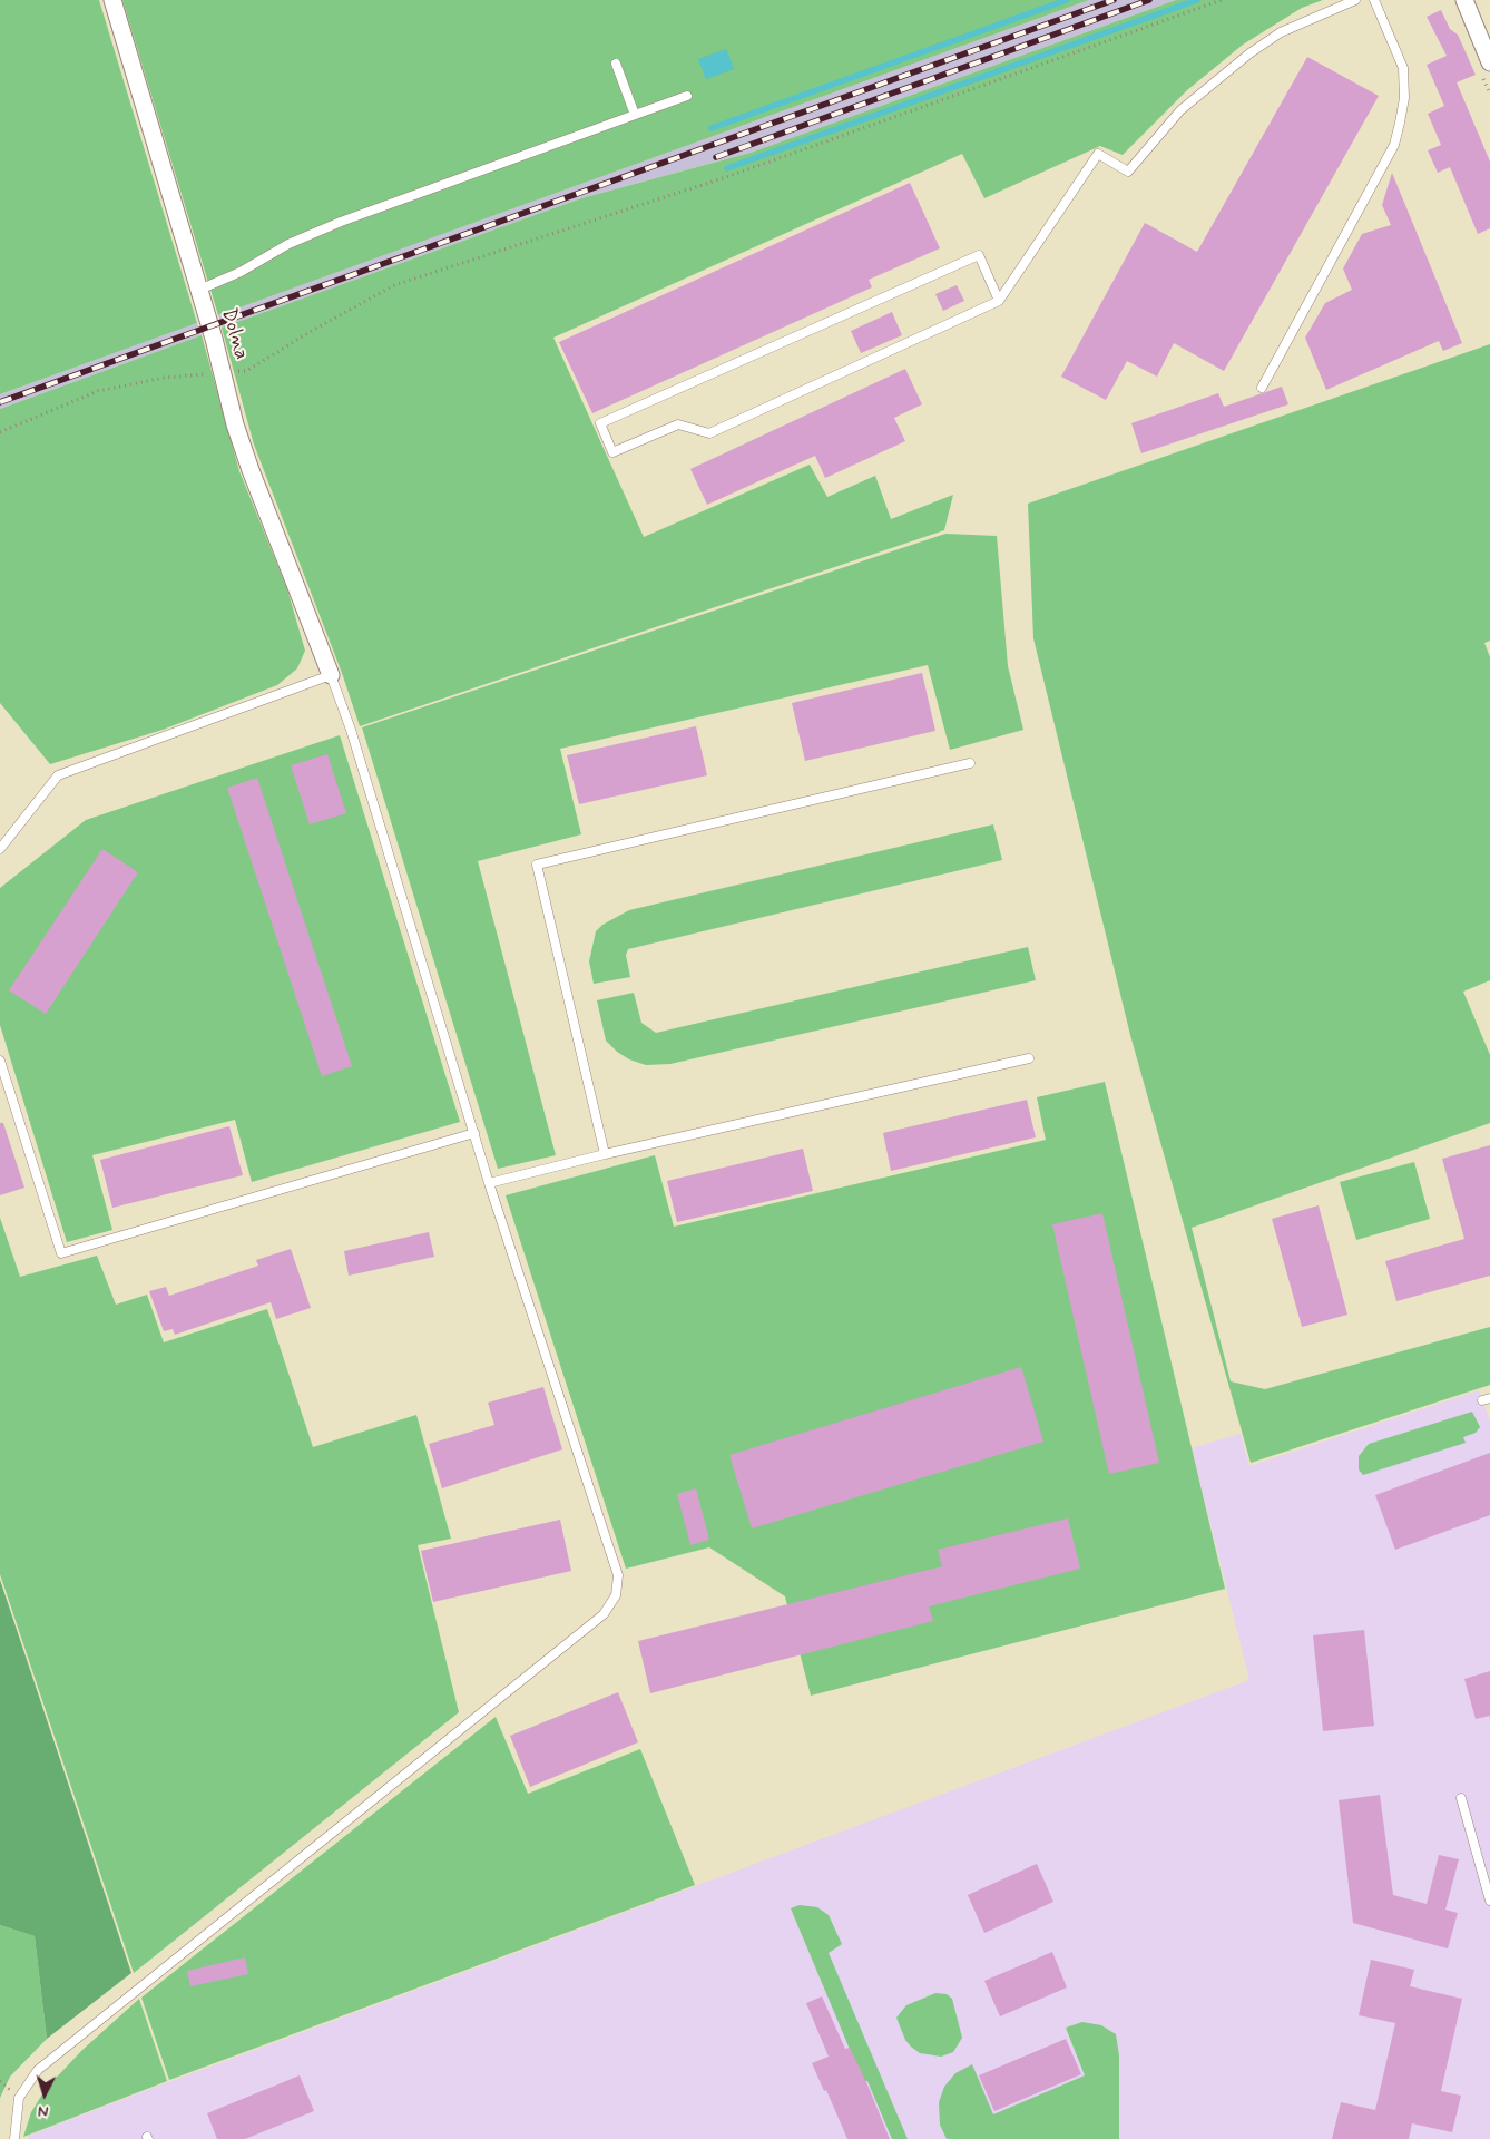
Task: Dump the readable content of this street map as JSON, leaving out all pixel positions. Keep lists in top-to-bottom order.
{
  "streets": {
    "street": ["Dolna"]
  },
  "north": "bottom"
}
